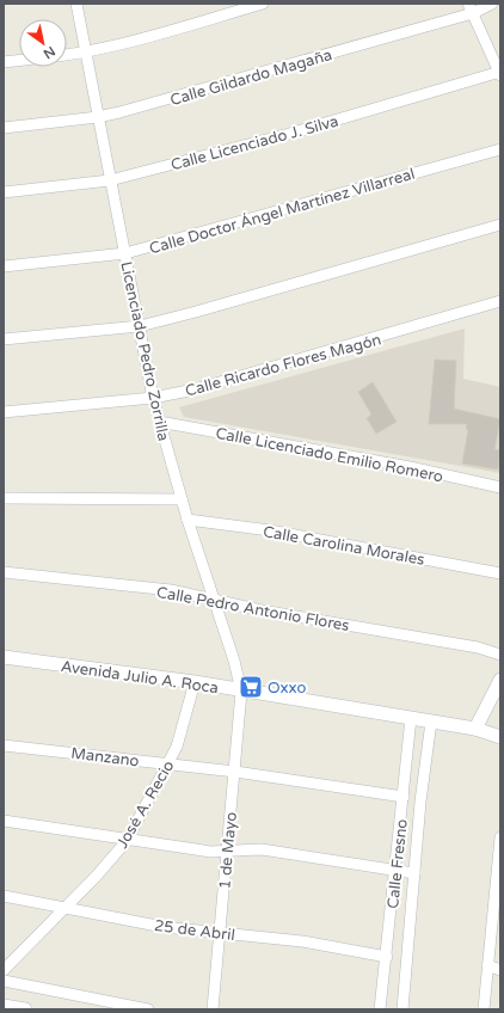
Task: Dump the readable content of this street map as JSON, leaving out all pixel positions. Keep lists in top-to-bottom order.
{
  "streets": {
    "street": [
      "Calle Gildardo Magaña",
      "Calle Licenciado J. Silva",
      "Calle Doctor Ángel Martínez Villarreal",
      "Licenciado Pedro Zorrilla",
      "Calle Ricardo Flores Magón",
      "Calle Licenciado Emilio Romero",
      "Calle Carolina Morales",
      "Calle Pedro Antonio Flores",
      "Avenida Julio A. Roca",
      "Manzano",
      "José A. Recio",
      "1 de Mayo",
      "Calle Fresno",
      "25 de Abril"
    ]
  },
  "crossings": [
    ["Calle Gildardo Magaña", "Licenciado Pedro Zorrilla"],
    ["Calle Licenciado J. Silva", "Licenciado Pedro Zorrilla"],
    ["Calle Doctor Ángel Martínez Villarreal", "Licenciado Pedro Zorrilla"],
    ["Licenciado Pedro Zorrilla", "Calle Ricardo Flores Magón"],
    ["Licenciado Pedro Zorrilla", "Calle Licenciado Emilio Romero"],
    ["Licenciado Pedro Zorrilla", "Calle Carolina Morales"],
    ["Licenciado Pedro Zorrilla", "Calle Pedro Antonio Flores"],
    ["Licenciado Pedro Zorrilla", "Avenida Julio A. Roca"],
    ["Licenciado Pedro Zorrilla", "1 de Mayo"],
    ["Avenida Julio A. Roca", "José A. Recio"],
    ["Avenida Julio A. Roca", "1 de Mayo"],
    ["Avenida Julio A. Roca", "Calle Fresno"],
    ["Manzano", "José A. Recio"],
    ["Manzano", "1 de Mayo"],
    ["Manzano", "Calle Fresno"],
    ["José A. Recio", "25 de Abril"],
    ["1 de Mayo", "25 de Abril"],
    ["Calle Fresno", "25 de Abril"]
  ],
  "places": {
    "supermarket": ["Oxxo"]
  },
  "north": "bottom right"
}
